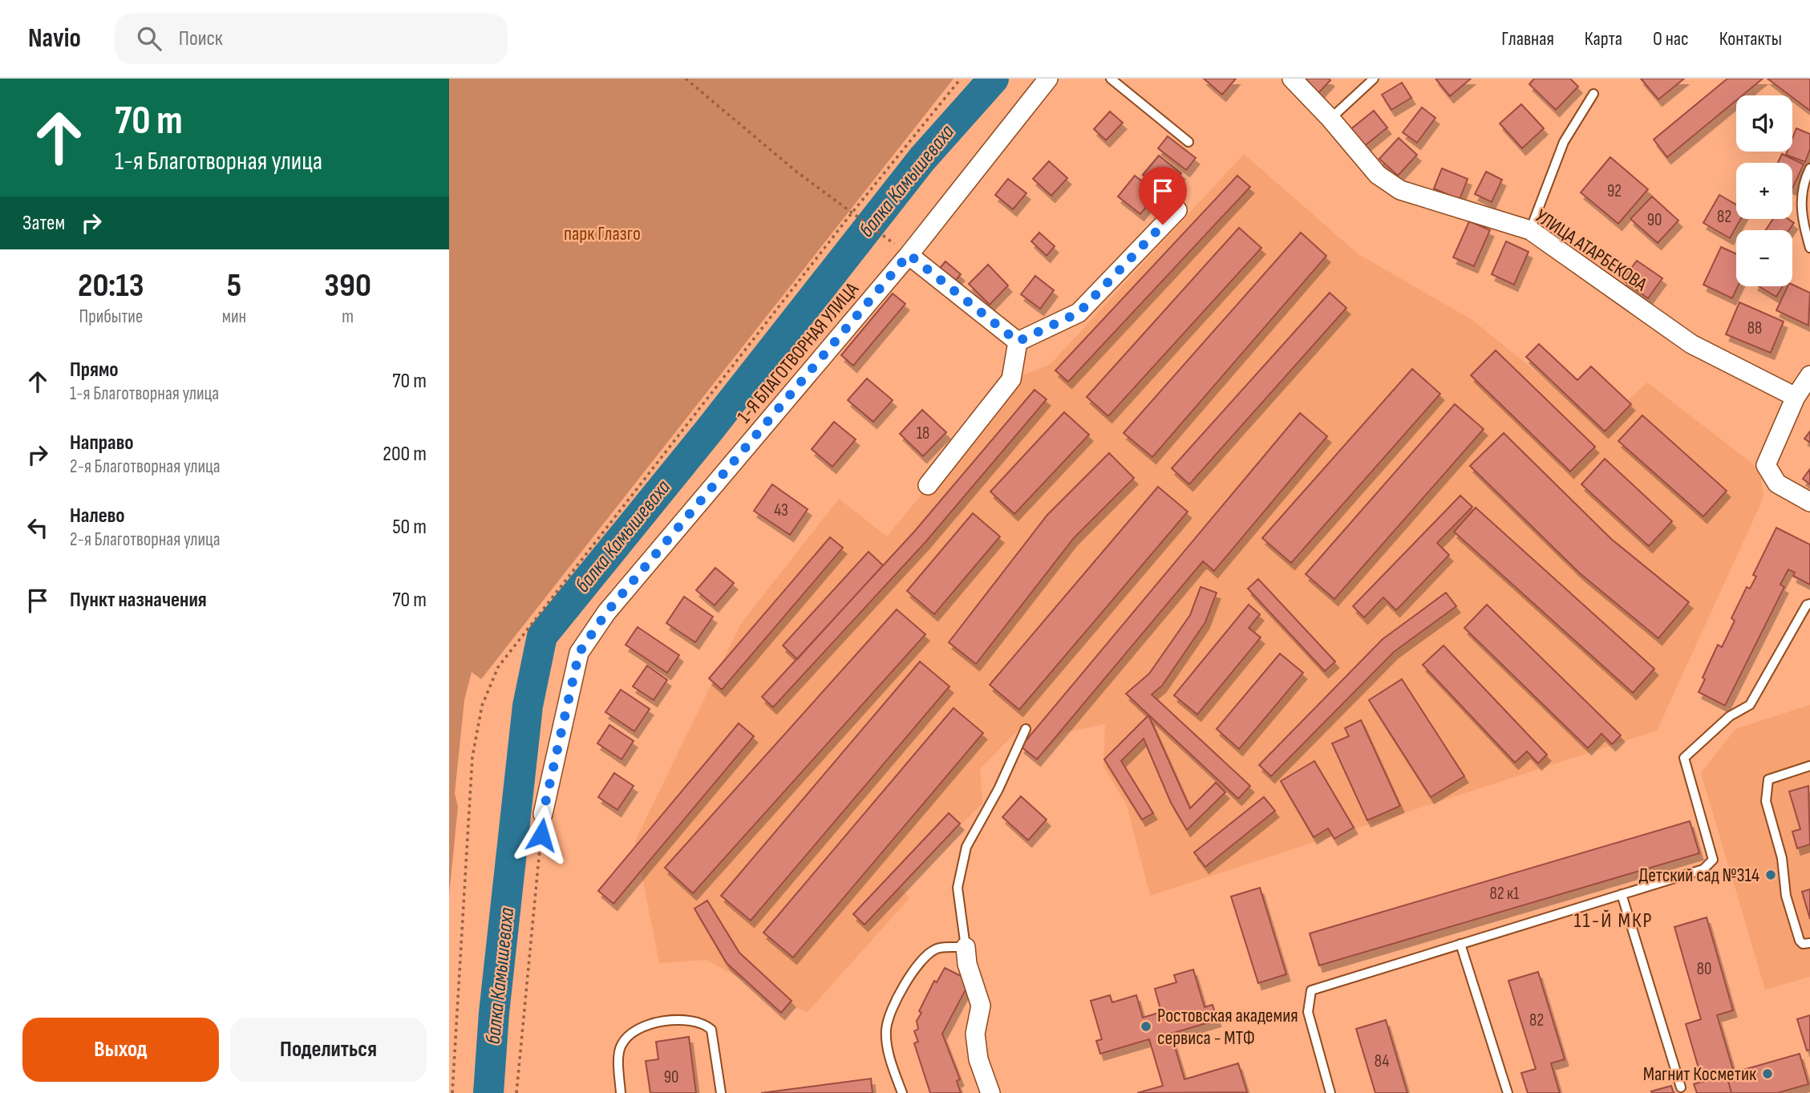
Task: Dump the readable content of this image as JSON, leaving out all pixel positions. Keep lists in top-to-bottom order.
{
  "streets": {
    "street": ["УЛИЦА АТАРБЕКОВА", "1-Я БЛАГОТВОРНАЯ УЛИЦА"]
  },
  "districts": ["11-Й МКР"],
  "water": ["балка Камышеваха"],
  "parks": ["парк Глазго"],
  "places": ["Детский сад №314", "Ростовская академия сервиса - МТФ", "Магнит Косметик"],
  "house_numbers": [
    "92",
    "82",
    "90",
    "88",
    "18",
    "43",
    "82 к1",
    "80",
    "82",
    "84",
    "90"
  ],
  "page": {
    "header": "Navio",
    "search": "Поиск",
    "nav": [
      "Главная",
      "Карта",
      "О нас",
      "Контакты"
    ],
    "turn": ["70 m", "1-я Благотворная улица"],
    "map_buttons": ["+", "−"],
    "then": "Затем",
    "eta": [
      "20:13",
      "Прибытие",
      "5",
      "мин",
      "390",
      "m"
    ],
    "list": [
      {
        "name": "Прямо",
        "note": "1-я Благотворная улица",
        "value": "70 m"
      },
      {
        "name": "Направо",
        "note": "2-я Благотворная улица",
        "value": "200 m"
      },
      {
        "name": "Налево",
        "note": "2-я Благотворная улица",
        "value": "50 m"
      },
      {
        "name": "Пункт назначения",
        "value": "70 m"
      }
    ],
    "buttons": ["Выход", "Поделиться"]
  }
}
